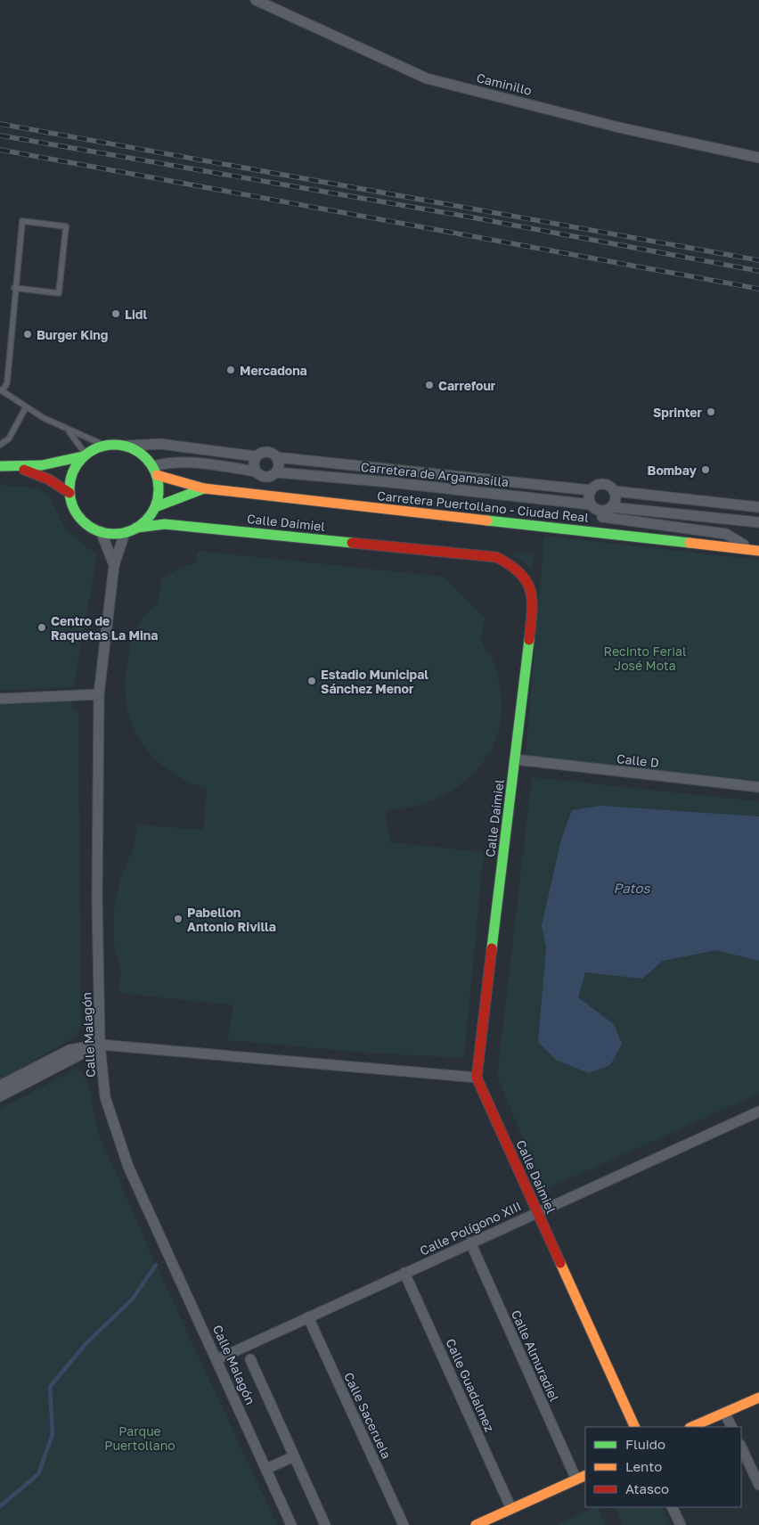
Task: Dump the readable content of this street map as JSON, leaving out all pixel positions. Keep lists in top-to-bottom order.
{
  "streets": {
    "main road": ["Carretera Puertollano - Ciudad Real", "Calle Daimiel"],
    "street": [
      "Caminillo",
      "Carretera de Argamasilla",
      "Calle D",
      "Calle Malagón",
      "Calle Polígono XIII",
      "Calle Almuradiel",
      "Calle Guadalmez",
      "Calle Saceruela"
    ]
  },
  "crossings": [
    ["Carretera de Argamasilla", "Carretera Puertollano - Ciudad Real"],
    ["Carretera Puertollano - Ciudad Real", "Calle Daimiel"],
    ["Carretera Puertollano - Ciudad Real", "Calle Malagón"],
    ["Calle Daimiel", "Calle D"],
    ["Calle Daimiel", "Calle Malagón"],
    ["Calle Daimiel", "Calle Polígono XIII"],
    ["Calle Malagón", "Calle Polígono XIII"],
    ["Calle Polígono XIII", "Calle Almuradiel"],
    ["Calle Polígono XIII", "Calle Guadalmez"],
    ["Calle Polígono XIII", "Calle Saceruela"]
  ],
  "water": ["Patos"],
  "parks": ["Recinto Ferial José Mota", "Parque Puertollano"],
  "places": [
    "Lidl",
    "Burger King",
    "Mercadona",
    "Carrefour",
    "Sprinter",
    "Bombay",
    "Centro de Raquetas La Mina",
    "Estadio Municipal Sánchez Menor",
    "Pabellon Antonio Rivilla"
  ],
  "legend": ["Fluido", "Lento", "Atasco"]
}
